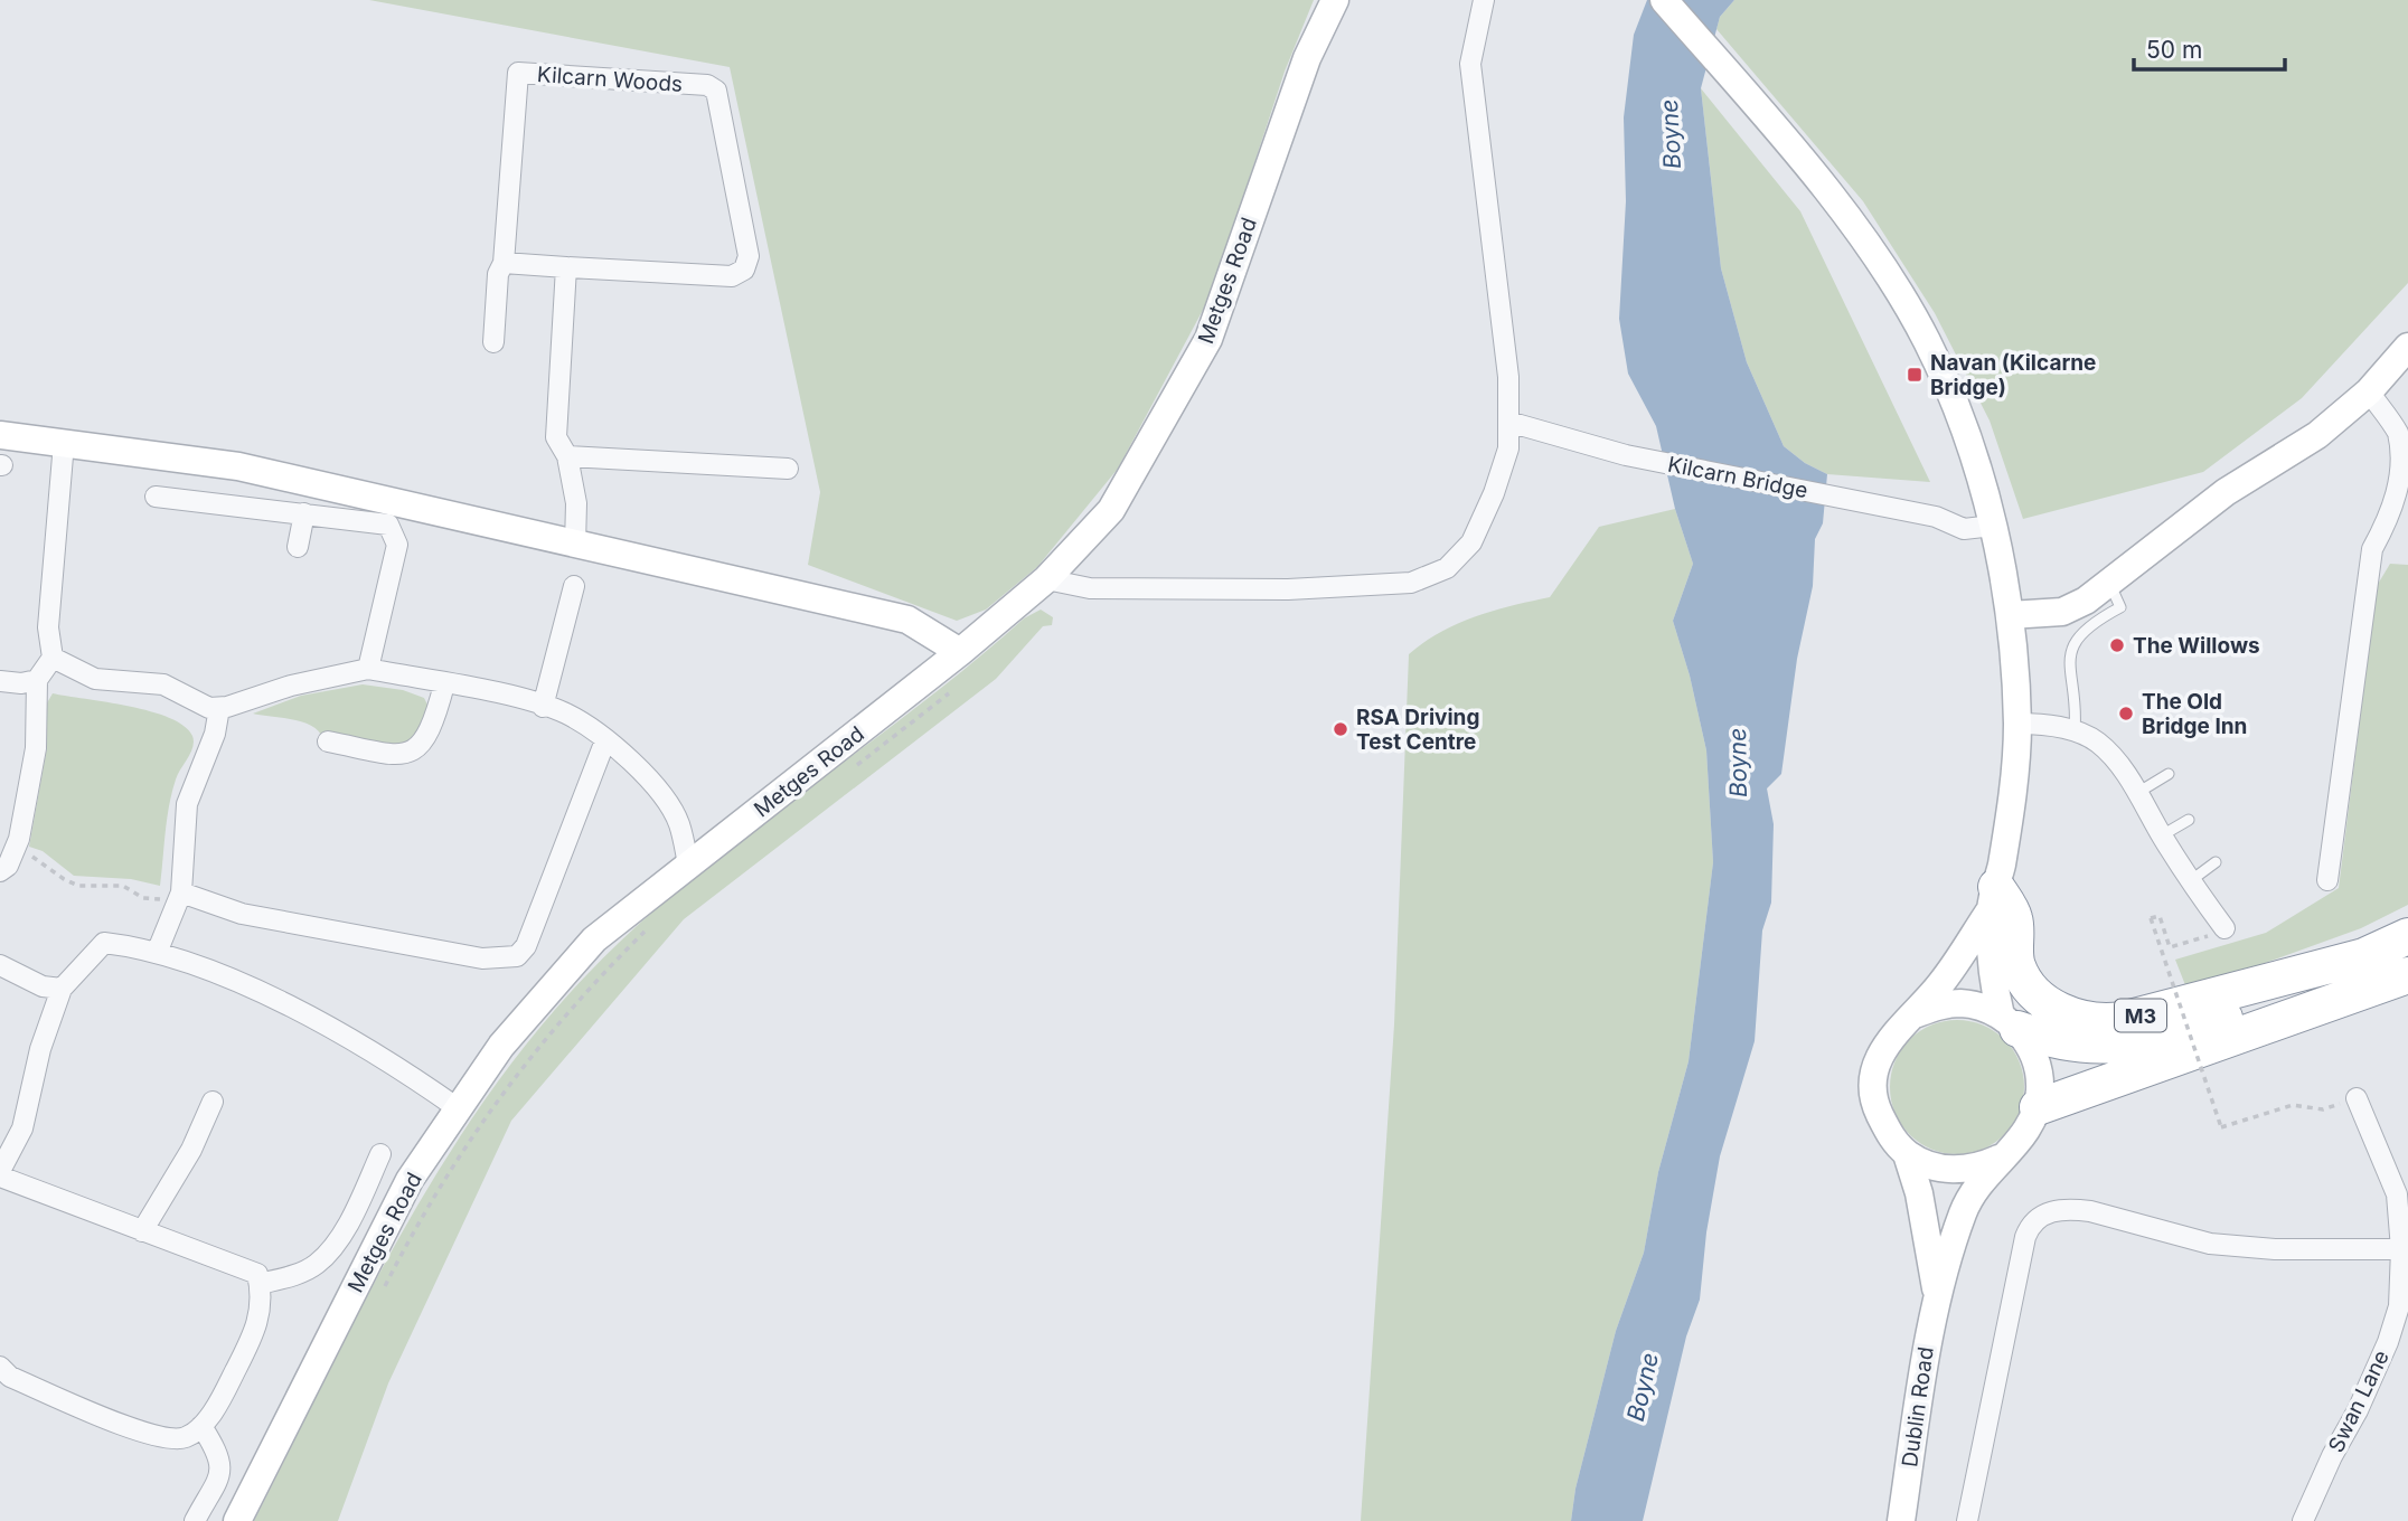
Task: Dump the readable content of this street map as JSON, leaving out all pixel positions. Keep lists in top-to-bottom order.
{
  "streets": {
    "highway": ["M3"],
    "street": [
      "Kilcarn Woods",
      "Metges Road",
      "Kilcarn Bridge",
      "Swan Lane",
      "Dublin Road"
    ]
  },
  "water": ["Boyne"],
  "places": {
    "transit": ["Navan (Kilcarne Bridge)"],
    "other": ["The Willows", "The Old Bridge Inn", "RSA Driving Test Centre"]
  },
  "scale_bar": "50 m"
}
